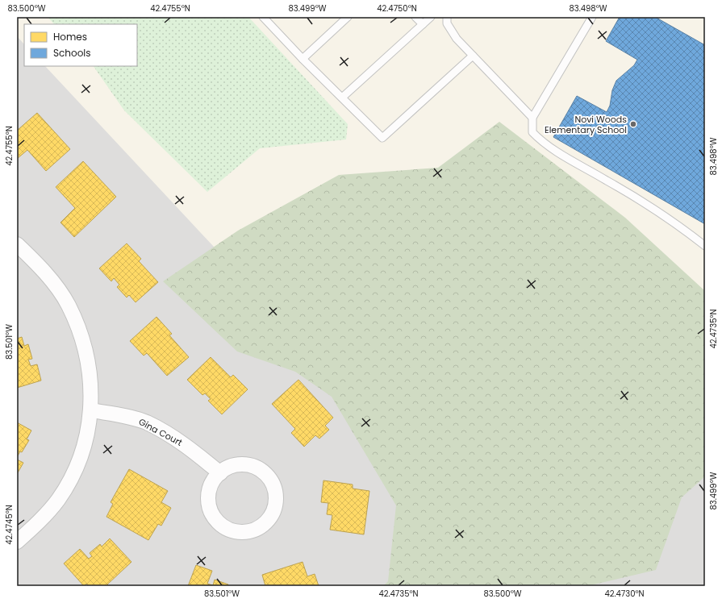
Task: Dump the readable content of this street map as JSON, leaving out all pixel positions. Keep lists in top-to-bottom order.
{
  "streets": {
    "street": ["Gina Court"]
  },
  "places": ["Novi Woods Elementary School"],
  "legend": ["Homes", "Schools"],
  "coordinates": [
    "83.500°W",
    "42.4755°N",
    "83.499°W",
    "42.4750°N",
    "83.498°W",
    "42.4735°N",
    "83.501°W",
    "42.4745°N",
    "42.4730°N"
  ]
}
